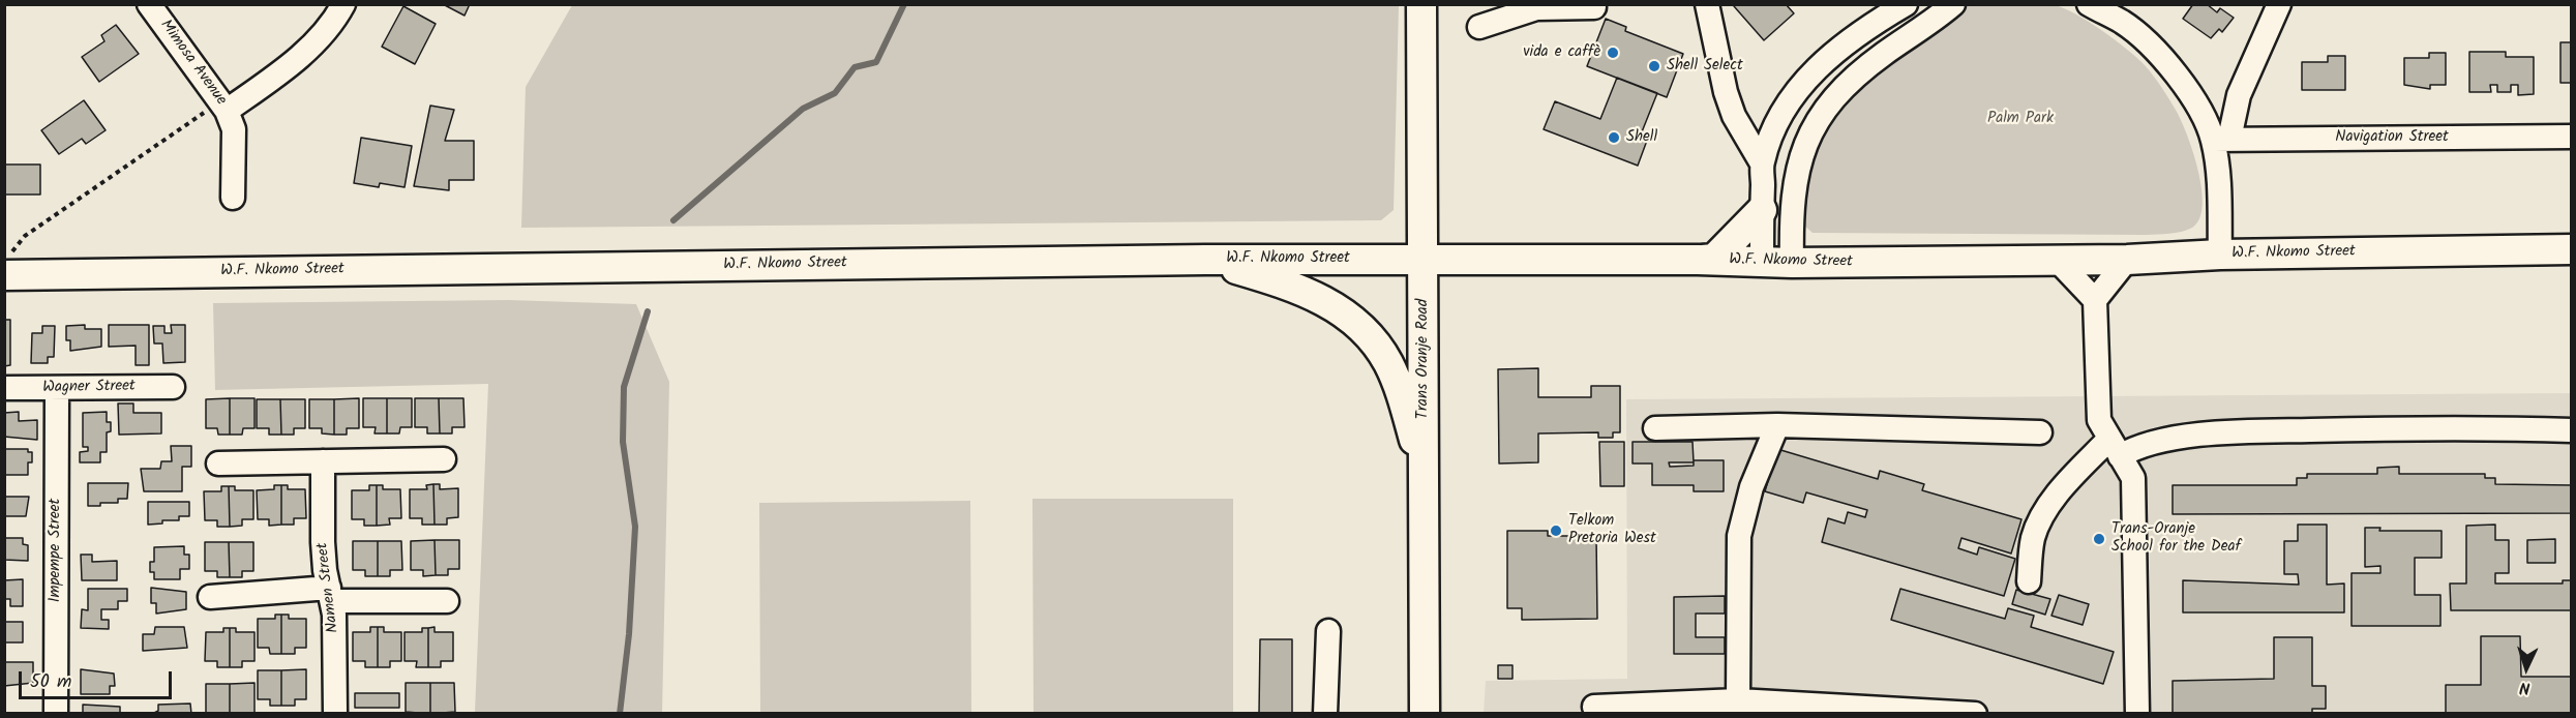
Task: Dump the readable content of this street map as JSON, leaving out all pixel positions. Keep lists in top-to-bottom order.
{
  "streets": {
    "main road": ["W.F. Nkomo Street", "Trans Oranje Road"],
    "street": [
      "Mimosa Avenue",
      "Navigation Street",
      "Wagner Street",
      "Impempe Street",
      "Namen Street"
    ]
  },
  "crossings": [
    ["W.F. Nkomo Street", "Trans Oranje Road"],
    ["Wagner Street", "Impempe Street"]
  ],
  "parks": ["Palm Park"],
  "places": [
    "vida e caffè",
    "Shell Select",
    "Shell",
    "Telkom Pretoria West",
    "Trans-Oranje School for the Deaf"
  ],
  "scale_bar": "50 m",
  "north": "bottom"
}
